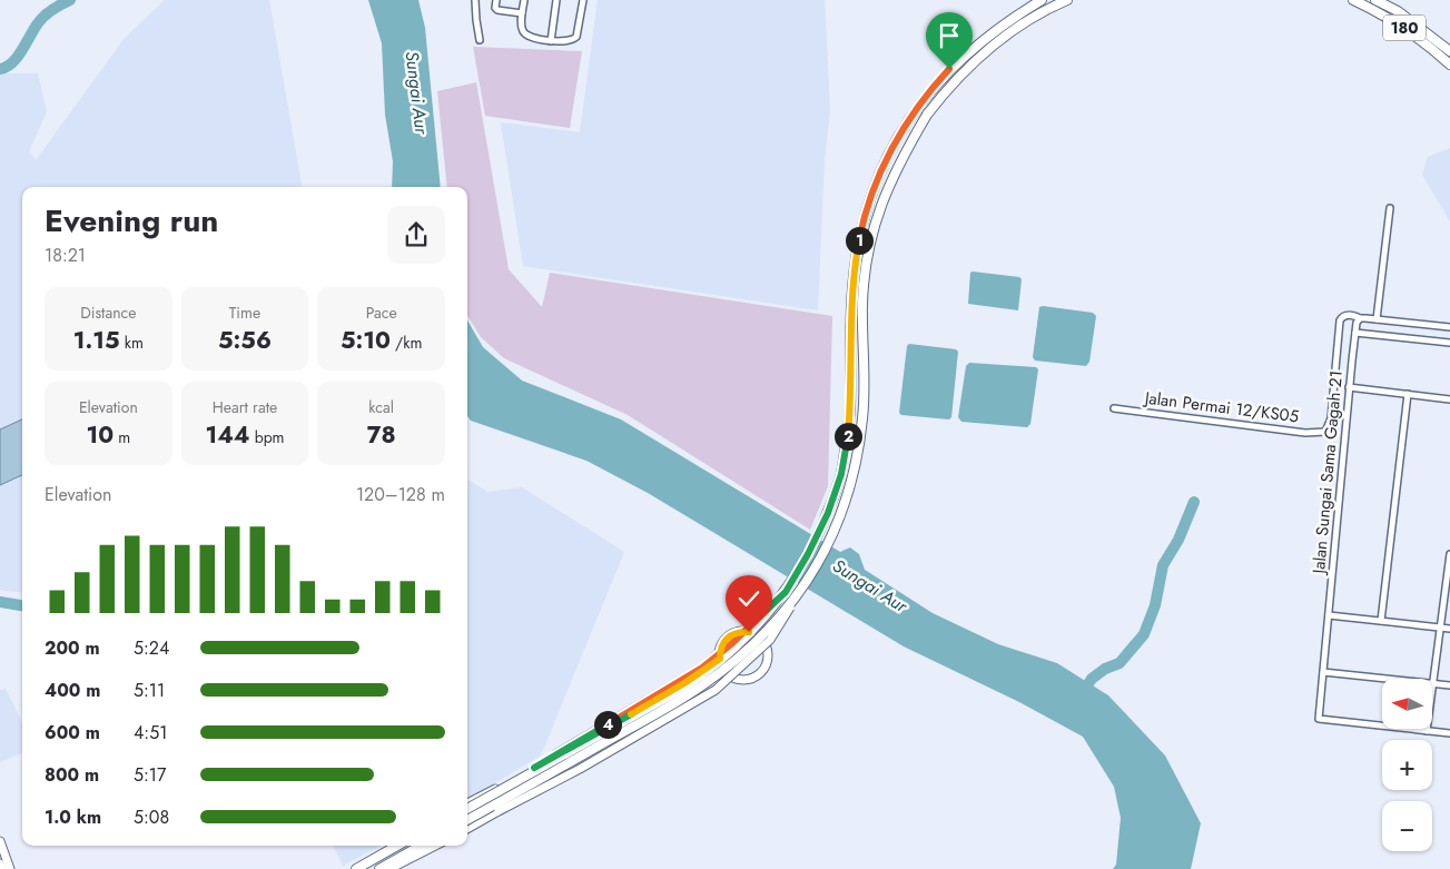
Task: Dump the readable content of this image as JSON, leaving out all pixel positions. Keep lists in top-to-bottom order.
{
  "streets": {
    "main road": ["180"],
    "street": ["Jalan Permai 12/KS05", "Jalan Sungai Sama Gagah 21"]
  },
  "crossings": [
    ["Jalan Permai 12/KS05", "Jalan Sungai Sama Gagah 21"]
  ],
  "water": ["Sungai Aur"],
  "north": "left",
  "page": {
    "heading": ["Evening run", "18:21"],
    "pins": ["1", "2", "4"],
    "stats": [
      ["Distance", "1.15 km"],
      ["Time", "5:56"],
      ["Pace", "5:10 /km"],
      ["Elevation", "10 m"],
      ["Heart rate", "144 bpm"],
      ["kcal", "78"]
    ],
    "chart": ["Elevation", "120–128 m"],
    "list": [
      {
        "name": "200 m",
        "note": "5:24"
      },
      {
        "name": "400 m",
        "note": "5:11"
      },
      {
        "name": "600 m",
        "note": "4:51"
      },
      {
        "name": "800 m",
        "note": "5:17"
      },
      {
        "name": "1.0 km",
        "note": "5:08"
      }
    ],
    "map_buttons": ["+", "−"]
  }
}
